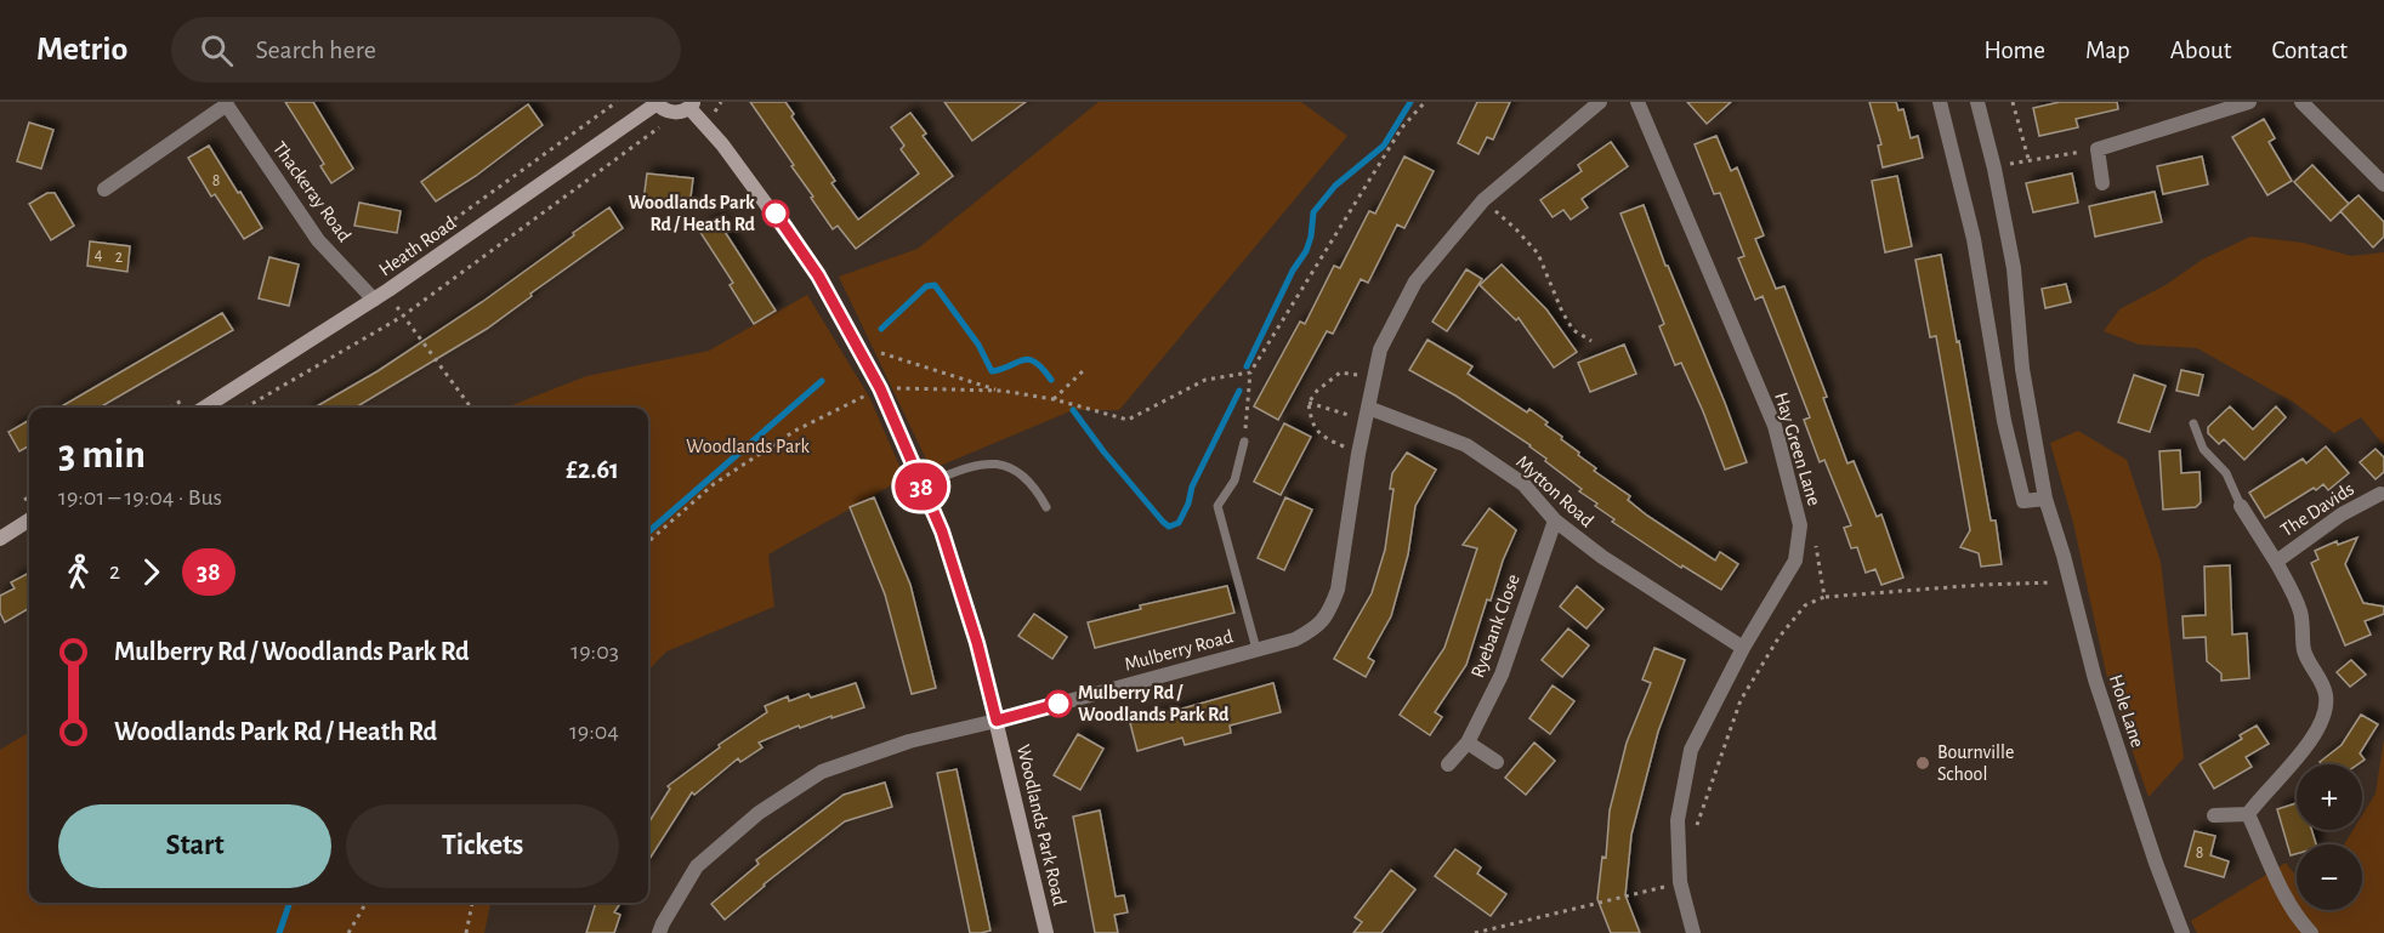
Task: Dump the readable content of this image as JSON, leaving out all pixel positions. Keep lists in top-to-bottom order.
{
  "streets": {
    "street": [
      "Thackeray Road",
      "Heath Road",
      "Hay Green Lane",
      "Mytton Road",
      "The Davids",
      "Ryebank Close",
      "Mulberry Road",
      "Hole Lane",
      "Woodlands Park Road"
    ]
  },
  "crossings": [
    ["Thackeray Road", "Heath Road"],
    ["Hay Green Lane", "Mytton Road"],
    ["Mytton Road", "Ryebank Close"],
    ["Mytton Road", "Mulberry Road"],
    ["Mulberry Road", "Woodlands Park Road"]
  ],
  "parks": ["Woodlands Park"],
  "places": ["Woodlands Park Rd / Heath Rd", "Mulberry Rd / Woodlands Park Rd", "Bournville School"],
  "lines": ["bus line 38"],
  "house_numbers": [
    "8",
    "4",
    "2",
    "8"
  ],
  "page": {
    "header": "Metrio",
    "search": "Search here",
    "nav": [
      "Home",
      "Map",
      "About",
      "Contact"
    ],
    "on_map": "38",
    "heading": ["3 min", "19:01 – 19:04 · Bus", "£2.61"],
    "legs": ["2", "38"],
    "list": [
      {
        "name": "Mulberry Rd / Woodlands Park Rd",
        "value": "19:03"
      },
      {
        "name": "Woodlands Park Rd / Heath Rd",
        "value": "19:04"
      }
    ],
    "map_buttons": ["+", "−"],
    "buttons": ["Start", "Tickets"]
  }
}
